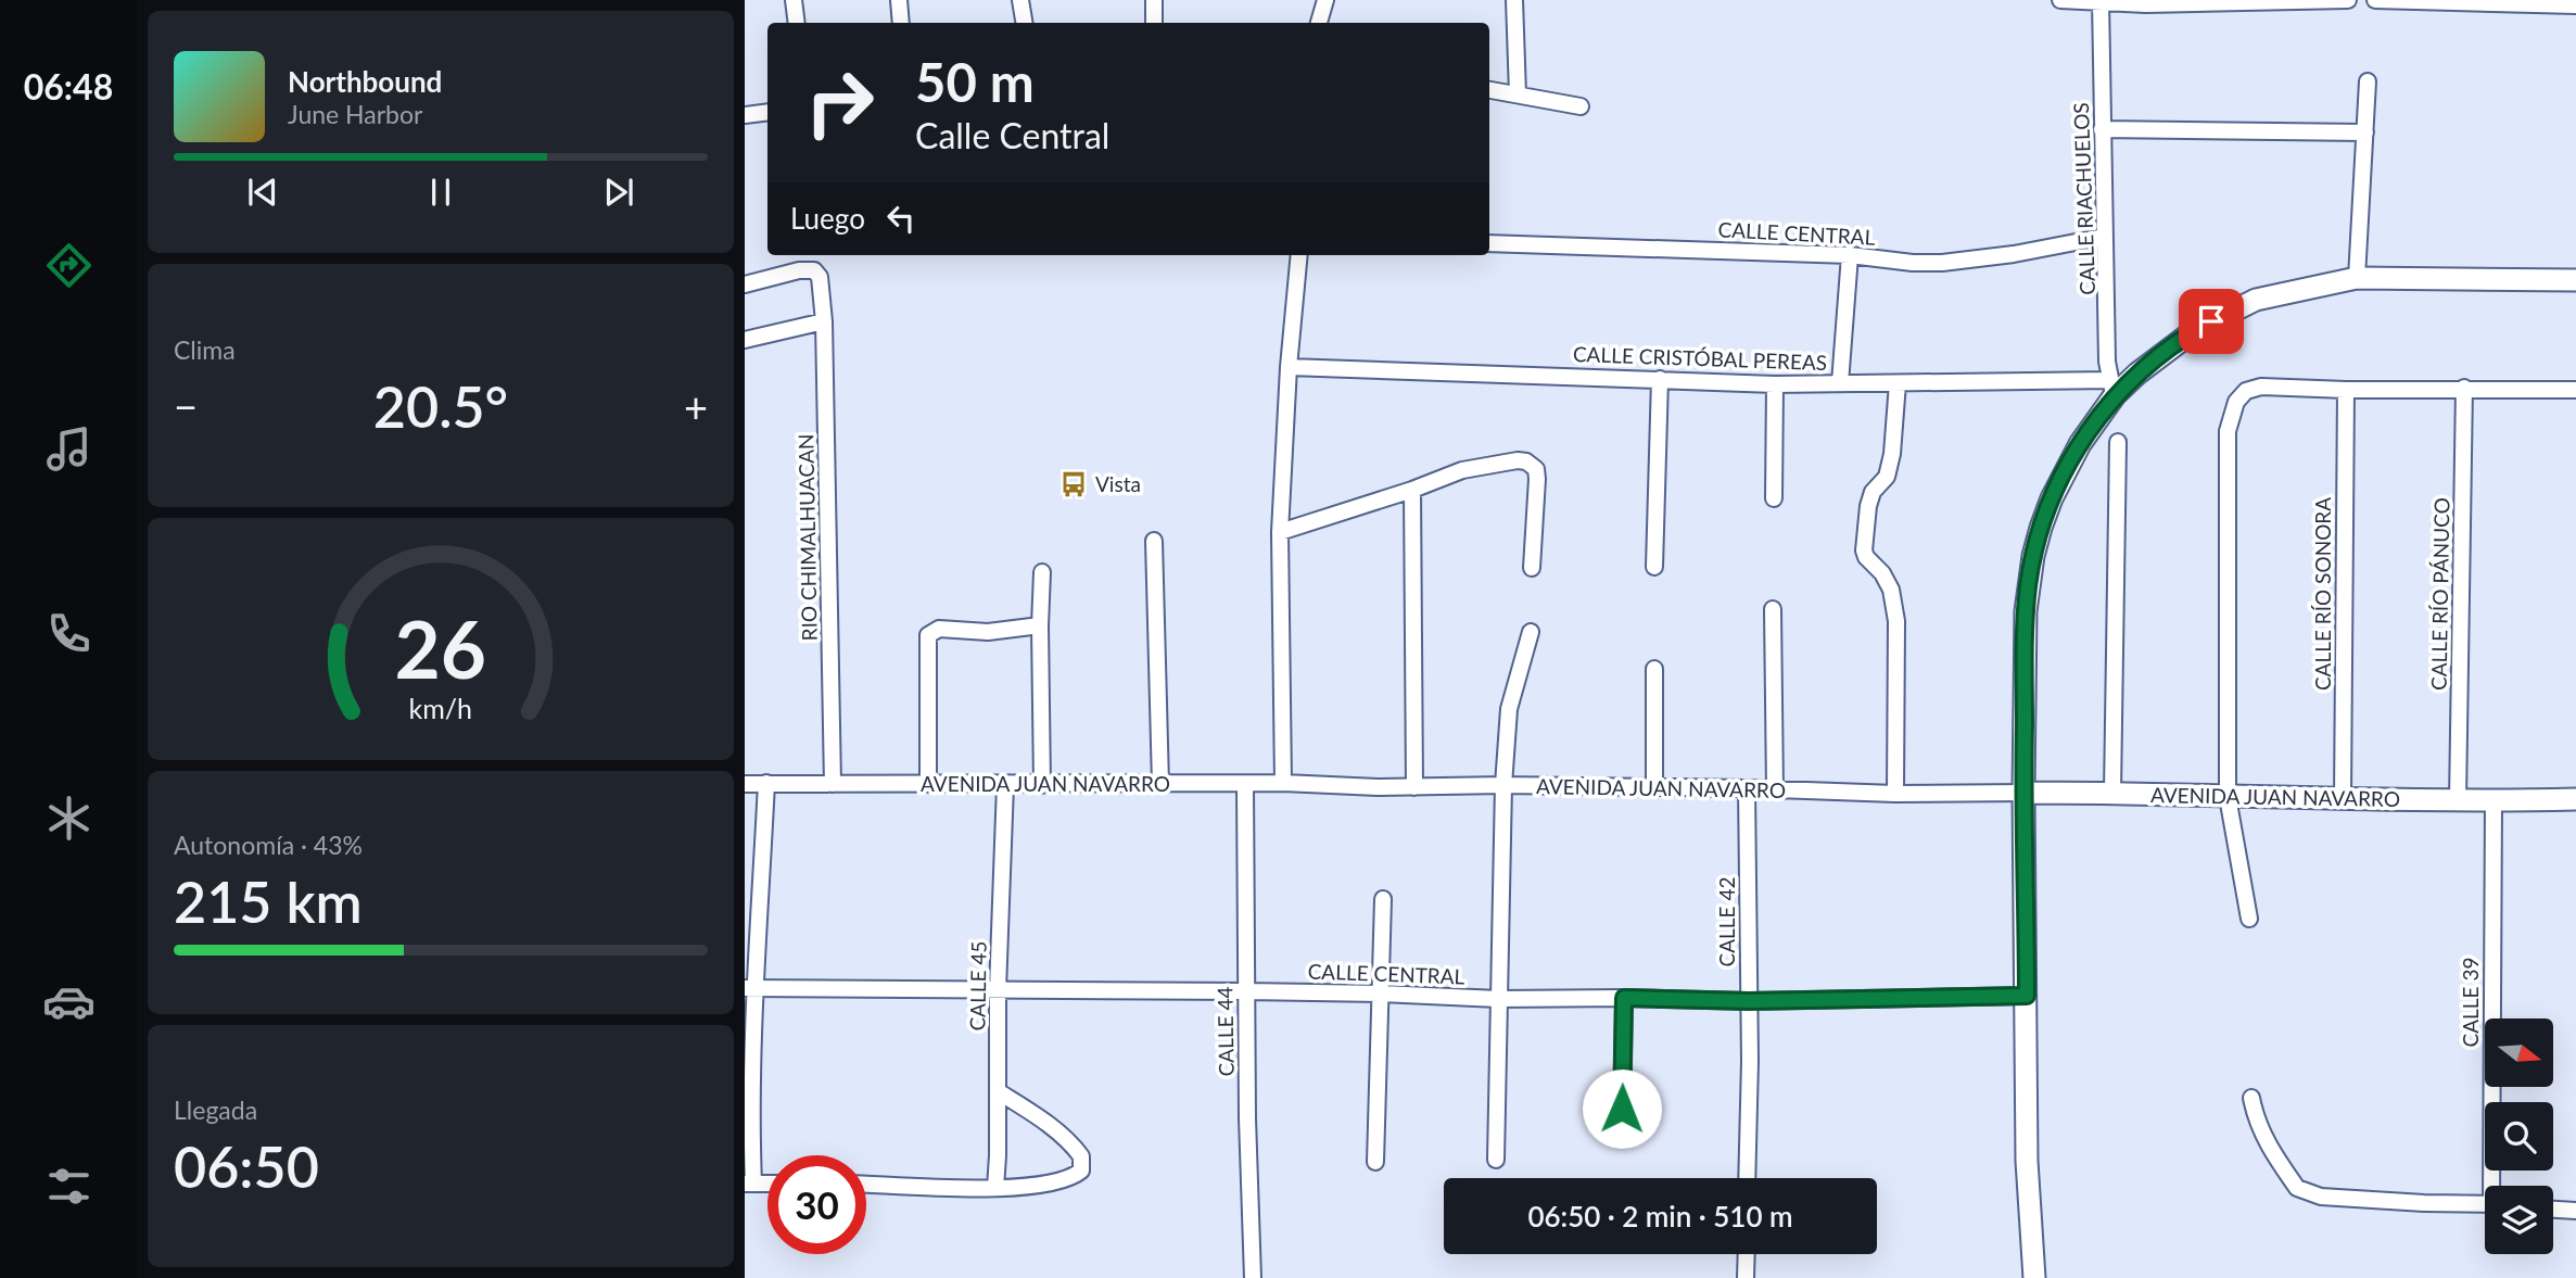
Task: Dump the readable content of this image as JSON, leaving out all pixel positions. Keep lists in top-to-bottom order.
{
  "streets": {
    "main road": ["AVENIDA JUAN NAVARRO"],
    "street": [
      "CALLE RIACHUELOS",
      "CALLE CENTRAL",
      "CALLE CRISTÓBAL PEREAS",
      "RIO CHIMALHUACAN",
      "CALLE RÍO SONORA",
      "CALLE RÍO PÁNUCO",
      "CALLE 42",
      "CALLE 45",
      "CALLE 39",
      "CALLE 44"
    ]
  },
  "crossings": [
    ["CALLE RIACHUELOS", "CALLE CENTRAL"],
    ["CALLE RIACHUELOS", "CALLE CRISTÓBAL PEREAS"],
    ["CALLE CENTRAL", "CALLE 42"],
    ["CALLE CENTRAL", "CALLE 45"],
    ["CALLE CENTRAL", "CALLE 44"],
    ["RIO CHIMALHUACAN", "AVENIDA JUAN NAVARRO"],
    ["CALLE RÍO SONORA", "AVENIDA JUAN NAVARRO"],
    ["CALLE RÍO PÁNUCO", "AVENIDA JUAN NAVARRO"],
    ["AVENIDA JUAN NAVARRO", "CALLE 42"],
    ["AVENIDA JUAN NAVARRO", "CALLE 45"],
    ["AVENIDA JUAN NAVARRO", "CALLE 39"],
    ["AVENIDA JUAN NAVARRO", "CALLE 44"]
  ],
  "places": {
    "bus stop": ["Vista"]
  },
  "north": "right",
  "page": {
    "tabs": "06:48",
    "turn": ["50 m", "Calle Central"],
    "song": ["Northbound", "June Harbor"],
    "then": "Luego",
    "tile": [
      "Clima",
      ["Autonomía · 43%", "215 km"],
      ["Llegada", "06:50"]
    ],
    "heat": ["−", "20.5°", "+"],
    "limit": "30",
    "trip": "06:50 · 2 min · 510 m",
    "gauge": ["26", "km/h"]
  }
}
